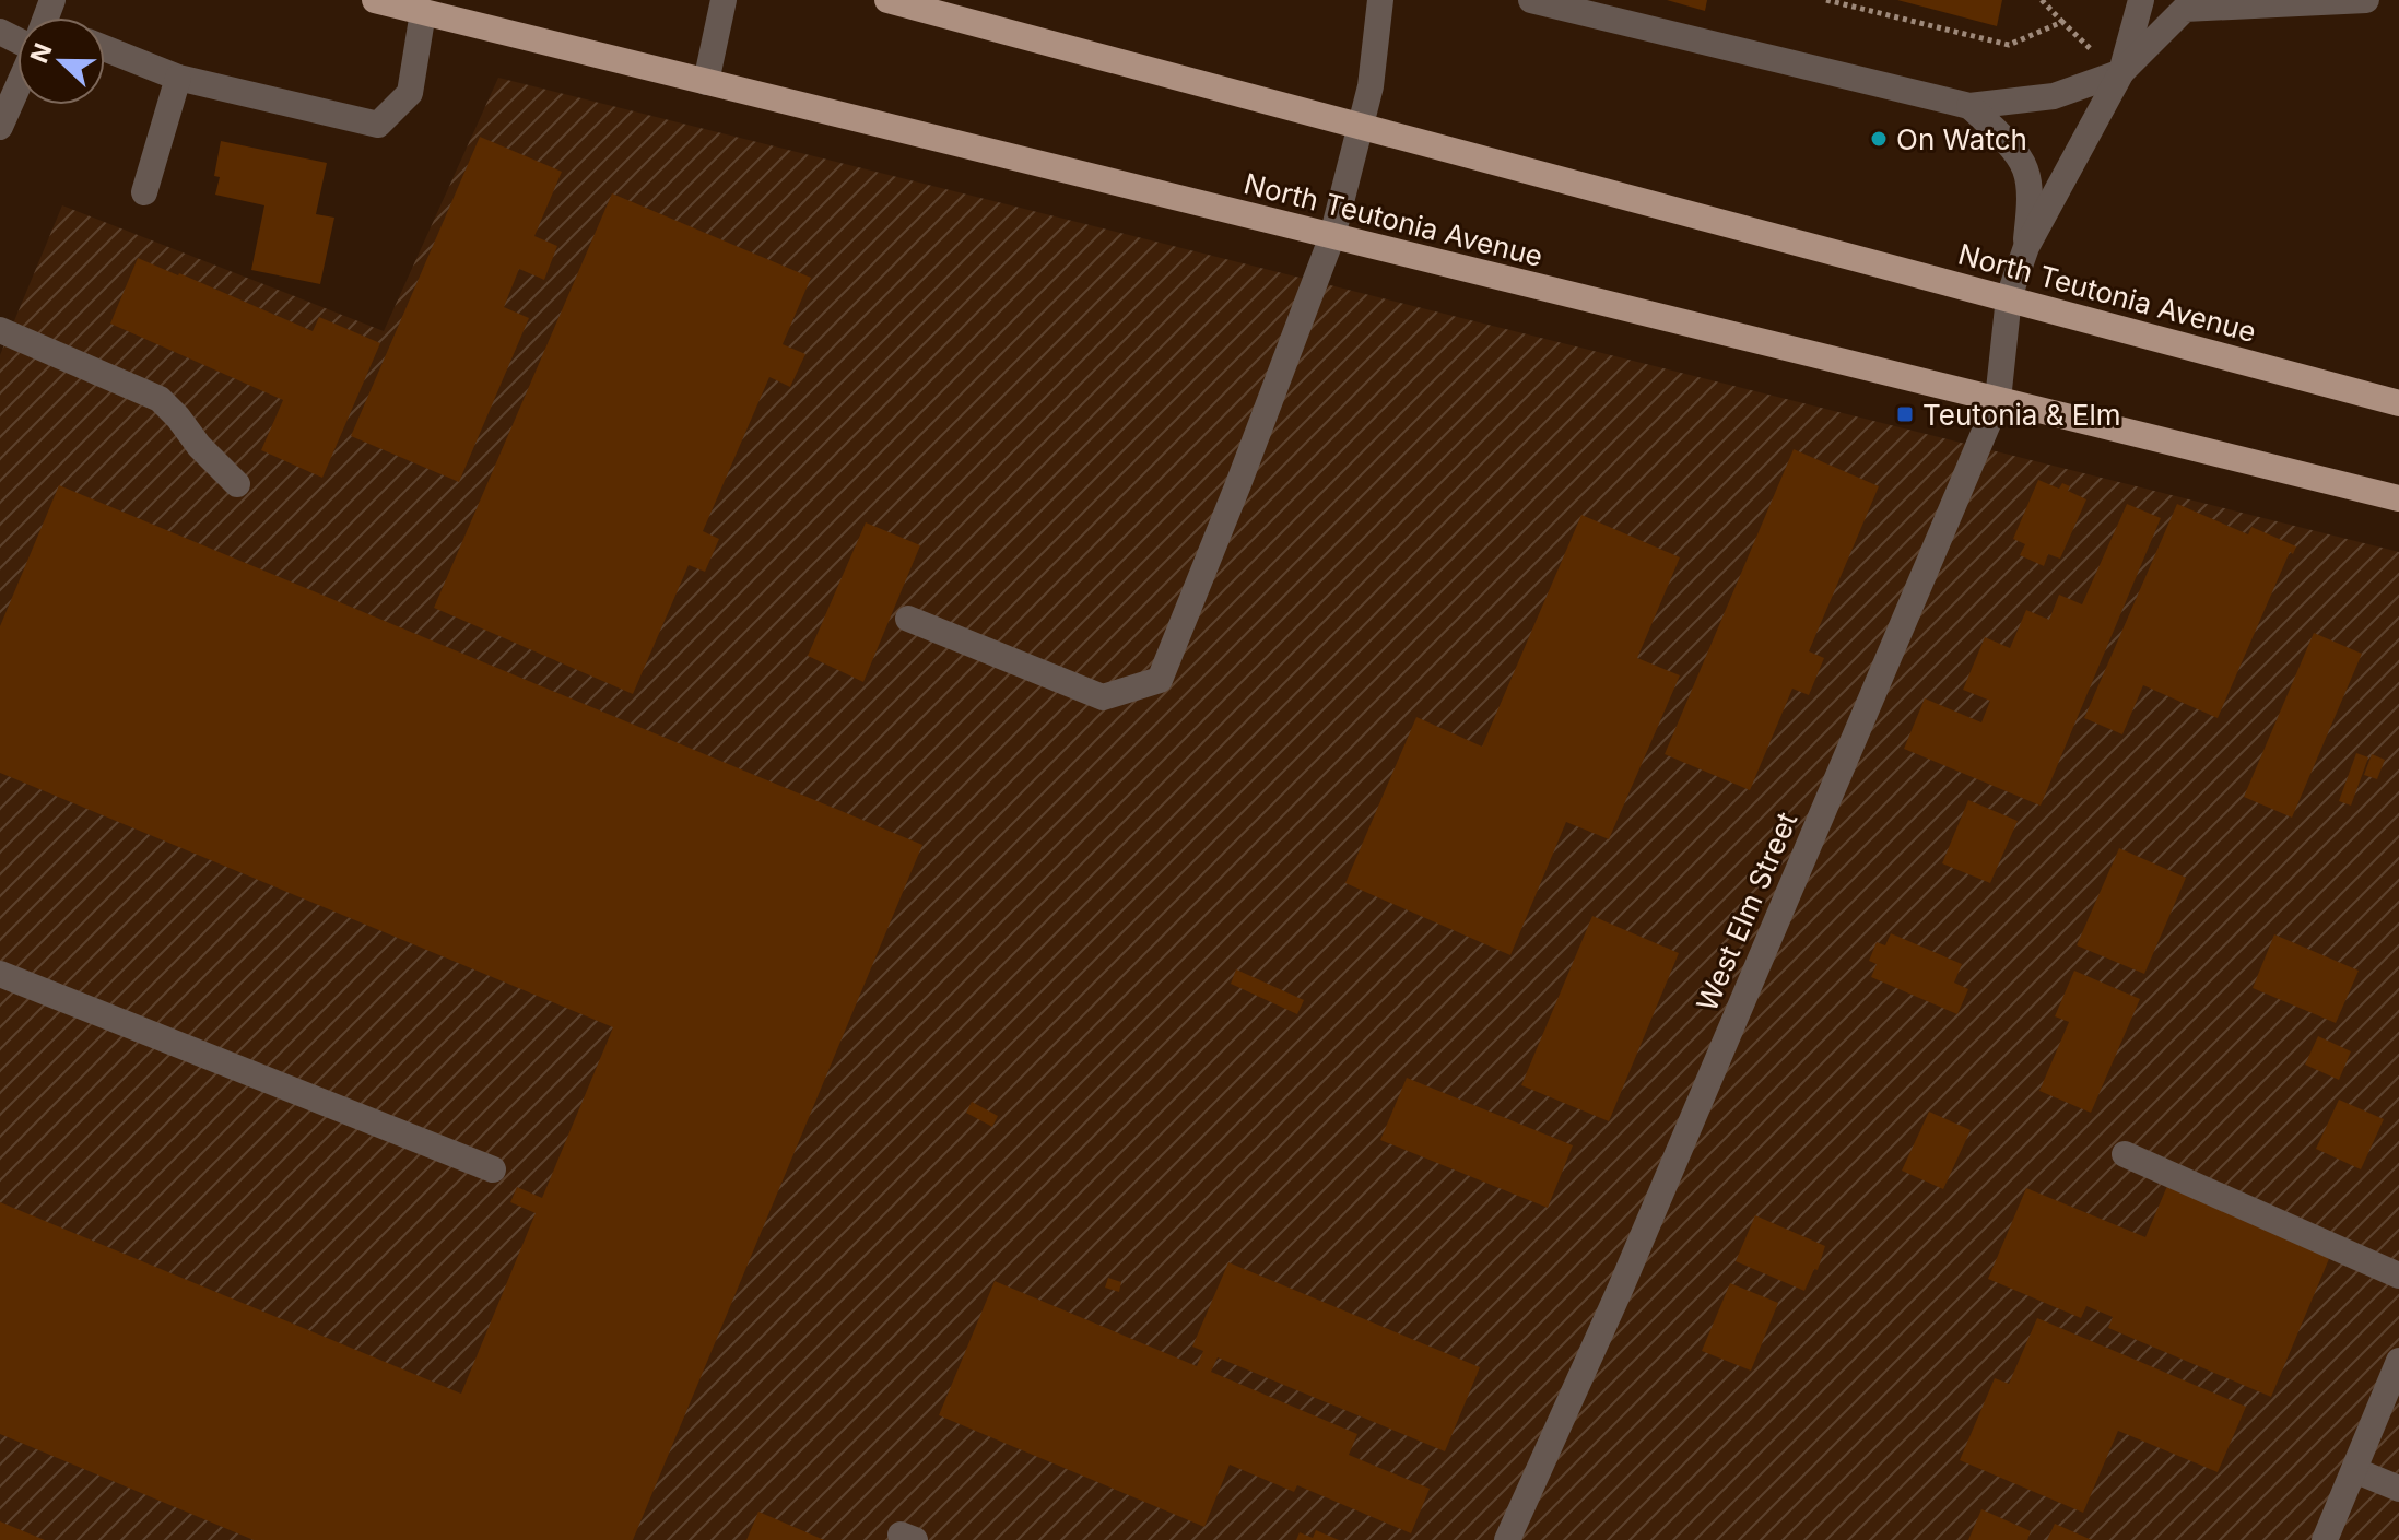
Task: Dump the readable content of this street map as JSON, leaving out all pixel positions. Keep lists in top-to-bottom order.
{
  "streets": {
    "main road": ["North Teutonia Avenue"],
    "street": ["West Elm Street"]
  },
  "crossings": [
    ["North Teutonia Avenue", "West Elm Street"]
  ],
  "places": {
    "other": ["On Watch"],
    "transit": ["Teutonia & Elm"]
  },
  "north": "left"
}
